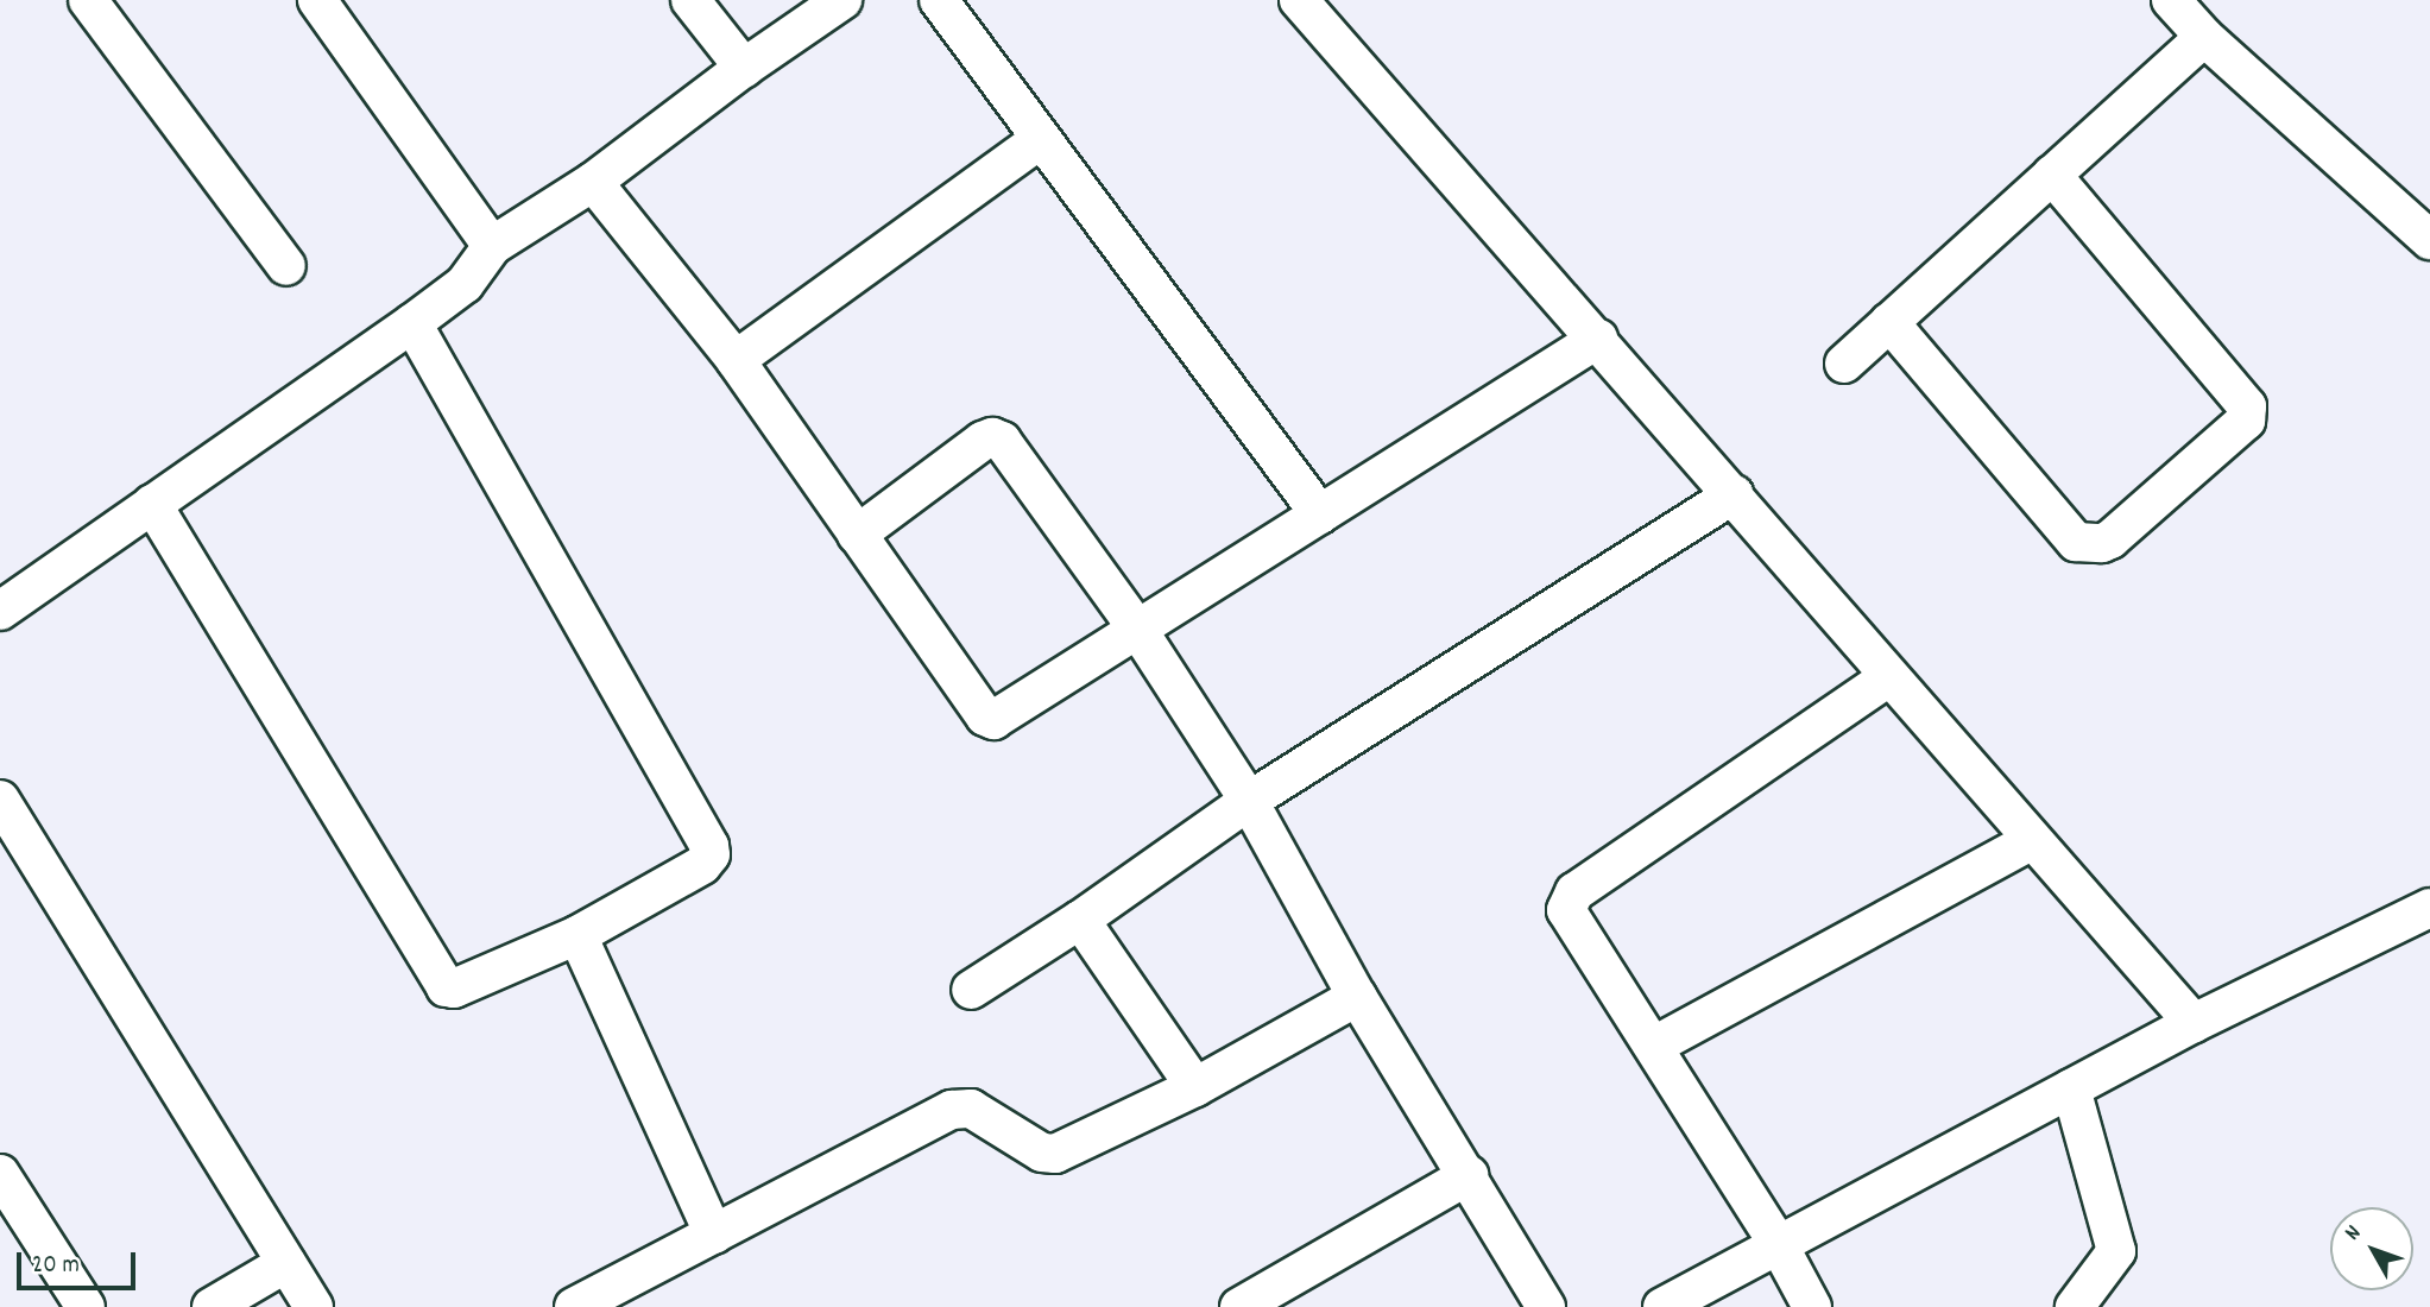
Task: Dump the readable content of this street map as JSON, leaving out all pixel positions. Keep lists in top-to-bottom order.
{
  "scale_bar": "20 m",
  "north": "top left"
}
